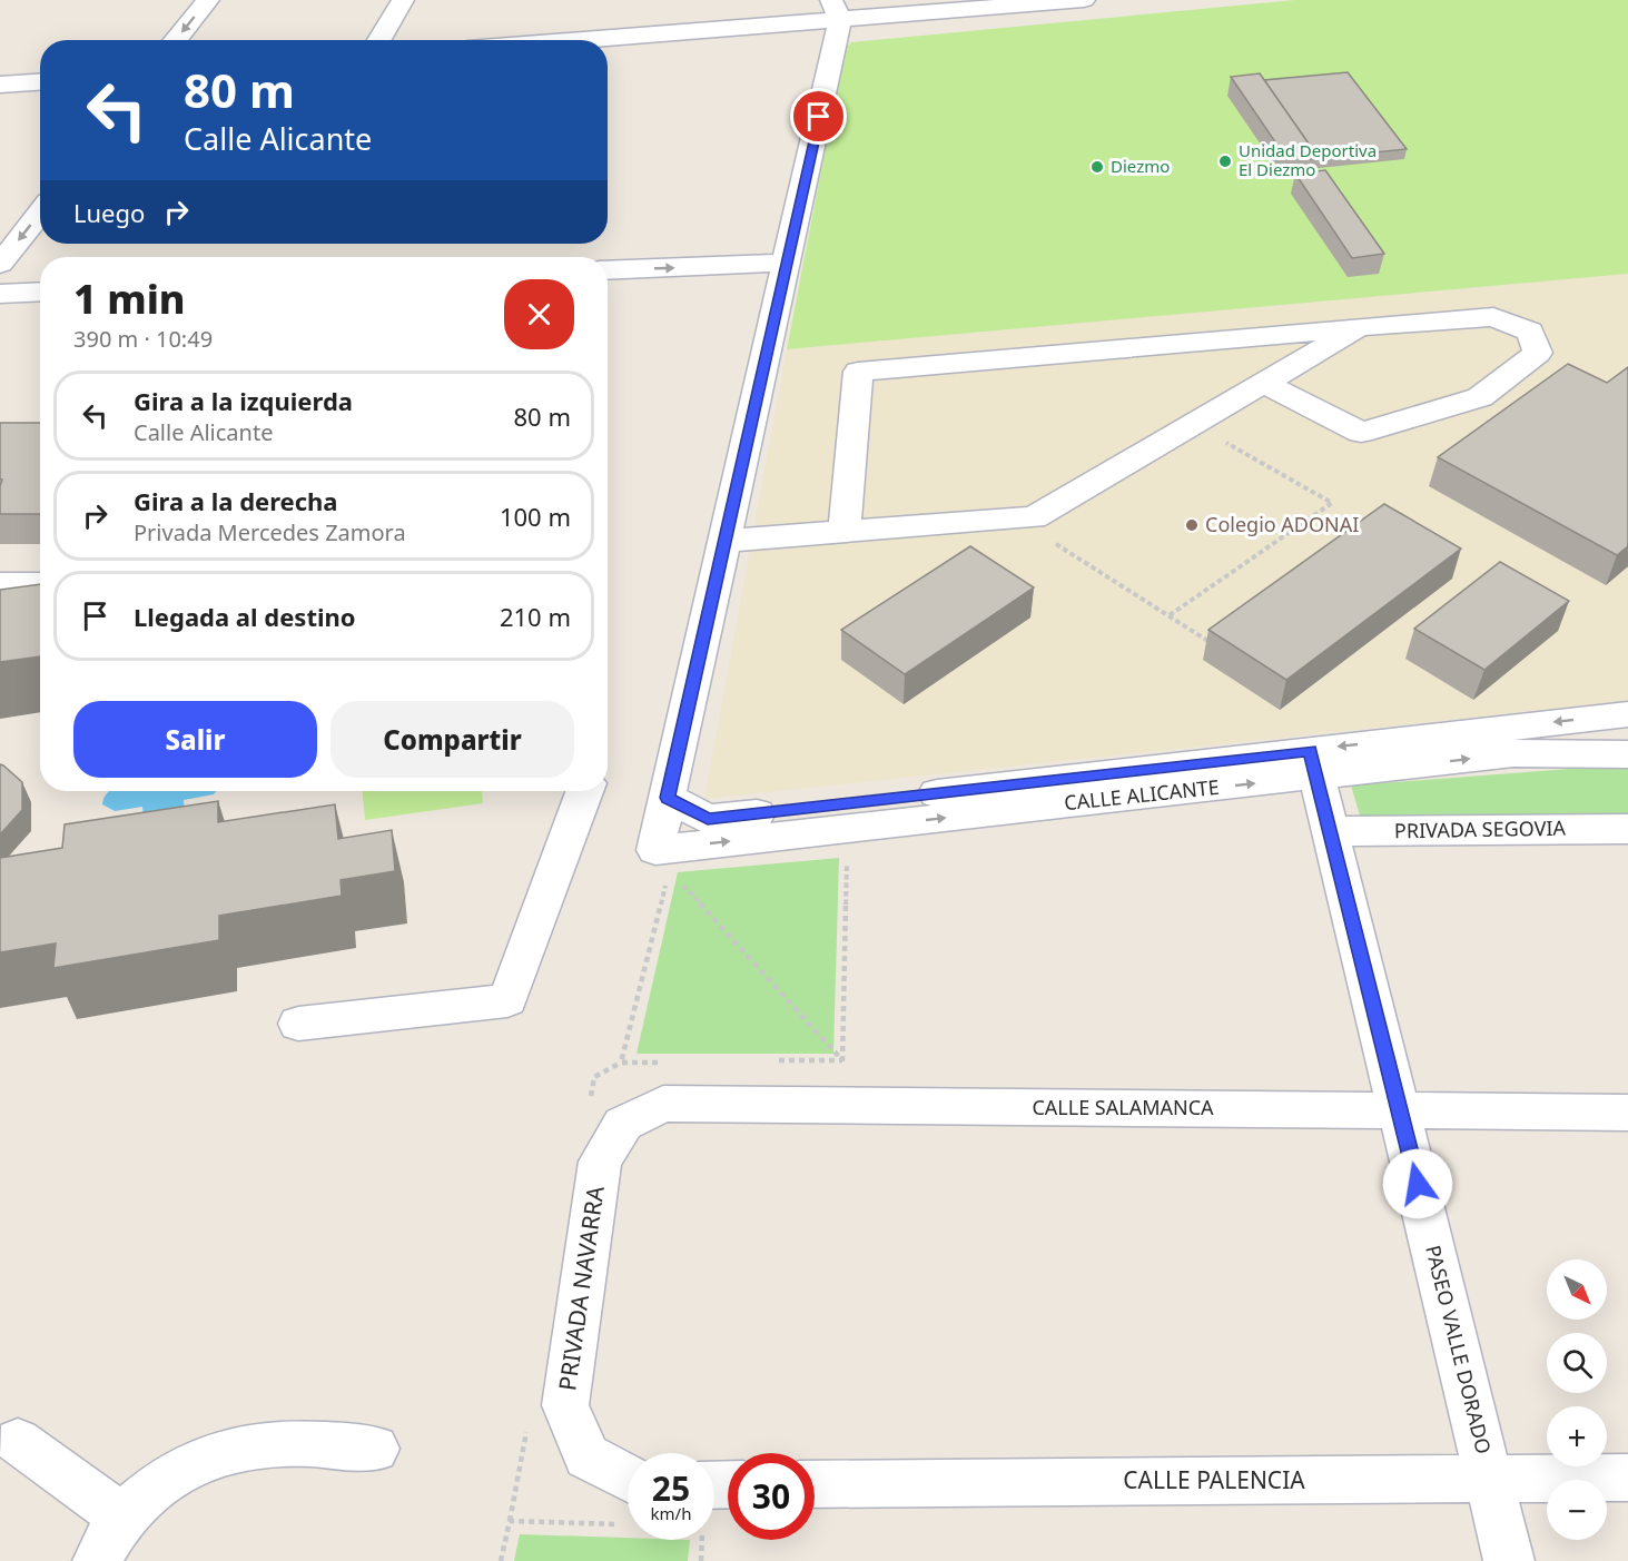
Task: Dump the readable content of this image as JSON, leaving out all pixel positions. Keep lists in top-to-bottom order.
{
  "streets": {
    "street": [
      "CALLE ALICANTE",
      "PRIVADA SEGOVIA",
      "CALLE SALAMANCA",
      "PRIVADA NAVARRA",
      "PASEO VALLE DORADO",
      "CALLE PALENCIA"
    ]
  },
  "crossings": [
    ["CALLE ALICANTE", "PASEO VALLE DORADO"],
    ["PRIVADA SEGOVIA", "PASEO VALLE DORADO"],
    ["CALLE SALAMANCA", "PRIVADA NAVARRA"],
    ["CALLE SALAMANCA", "PASEO VALLE DORADO"],
    ["PASEO VALLE DORADO", "CALLE PALENCIA"]
  ],
  "places": ["Unidad Deportiva El Diezmo", "Diezmo", "Colegio ADONAI"],
  "north": "bottom right",
  "page": {
    "turn": ["80 m", "Calle Alicante"],
    "then": "Luego",
    "heading": ["1 min", "390 m · 10:49"],
    "list": [
      {
        "name": "Gira a la izquierda",
        "note": "Calle Alicante",
        "value": "80 m"
      },
      {
        "name": "Gira a la derecha",
        "note": "Privada Mercedes Zamora",
        "value": "100 m"
      },
      {
        "name": "Llegada al destino",
        "value": "210 m"
      }
    ],
    "buttons": ["Salir", "Compartir"],
    "map_buttons": ["+", "−"],
    "speed": "25 km/h",
    "limit": "30"
  }
}
